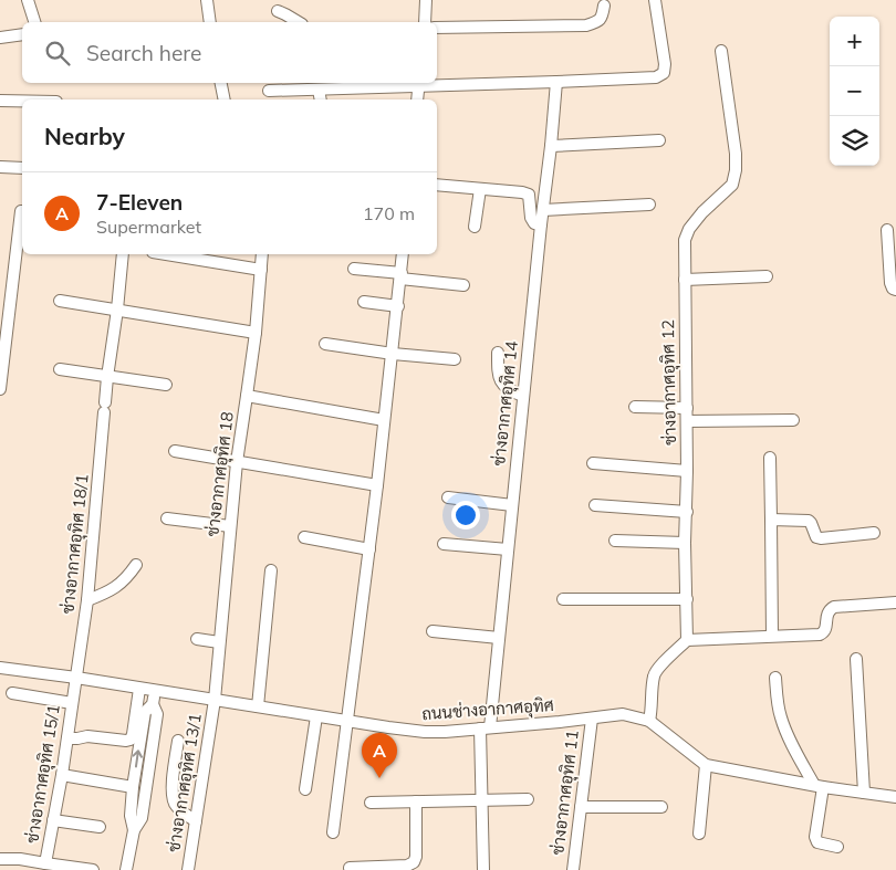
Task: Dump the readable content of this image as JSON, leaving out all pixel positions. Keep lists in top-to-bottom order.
{
  "streets": {
    "street": [
      "ช่างอากาศอุทิศ 12",
      "ช่างอากาศอุทิศ 14",
      "ช่างอากาศอุทิศ 18",
      "ช่างอากาศอุทิศ 18/1",
      "ถนนช่างอากาศอุทิศ",
      "ช่างอากาศอุทิศ 15/1",
      "ช่างอากาศอุทิศ 13/1",
      "ช่างอากาศอุทิศ 11"
    ]
  },
  "crossings": [
    ["ช่างอากาศอุทิศ 14", "ถนนช่างอากาศอุทิศ"],
    ["ช่างอากาศอุทิศ 18", "ถนนช่างอากาศอุทิศ"],
    ["ช่างอากาศอุทิศ 18", "ช่างอากาศอุทิศ 13/1"],
    ["ช่างอากาศอุทิศ 18/1", "ถนนช่างอากาศอุทิศ"],
    ["ช่างอากาศอุทิศ 18/1", "ช่างอากาศอุทิศ 15/1"],
    ["ถนนช่างอากาศอุทิศ", "ช่างอากาศอุทิศ 15/1"],
    ["ถนนช่างอากาศอุทิศ", "ช่างอากาศอุทิศ 13/1"],
    ["ถนนช่างอากาศอุทิศ", "ช่างอากาศอุทิศ 11"]
  ],
  "page": {
    "map_buttons": ["+", "−"],
    "search": "Search here",
    "heading": "Nearby",
    "list": [
      {
        "mark": "A",
        "name": "7-Eleven",
        "note": "Supermarket",
        "value": "170 m"
      }
    ],
    "pins": "A"
  }
}
